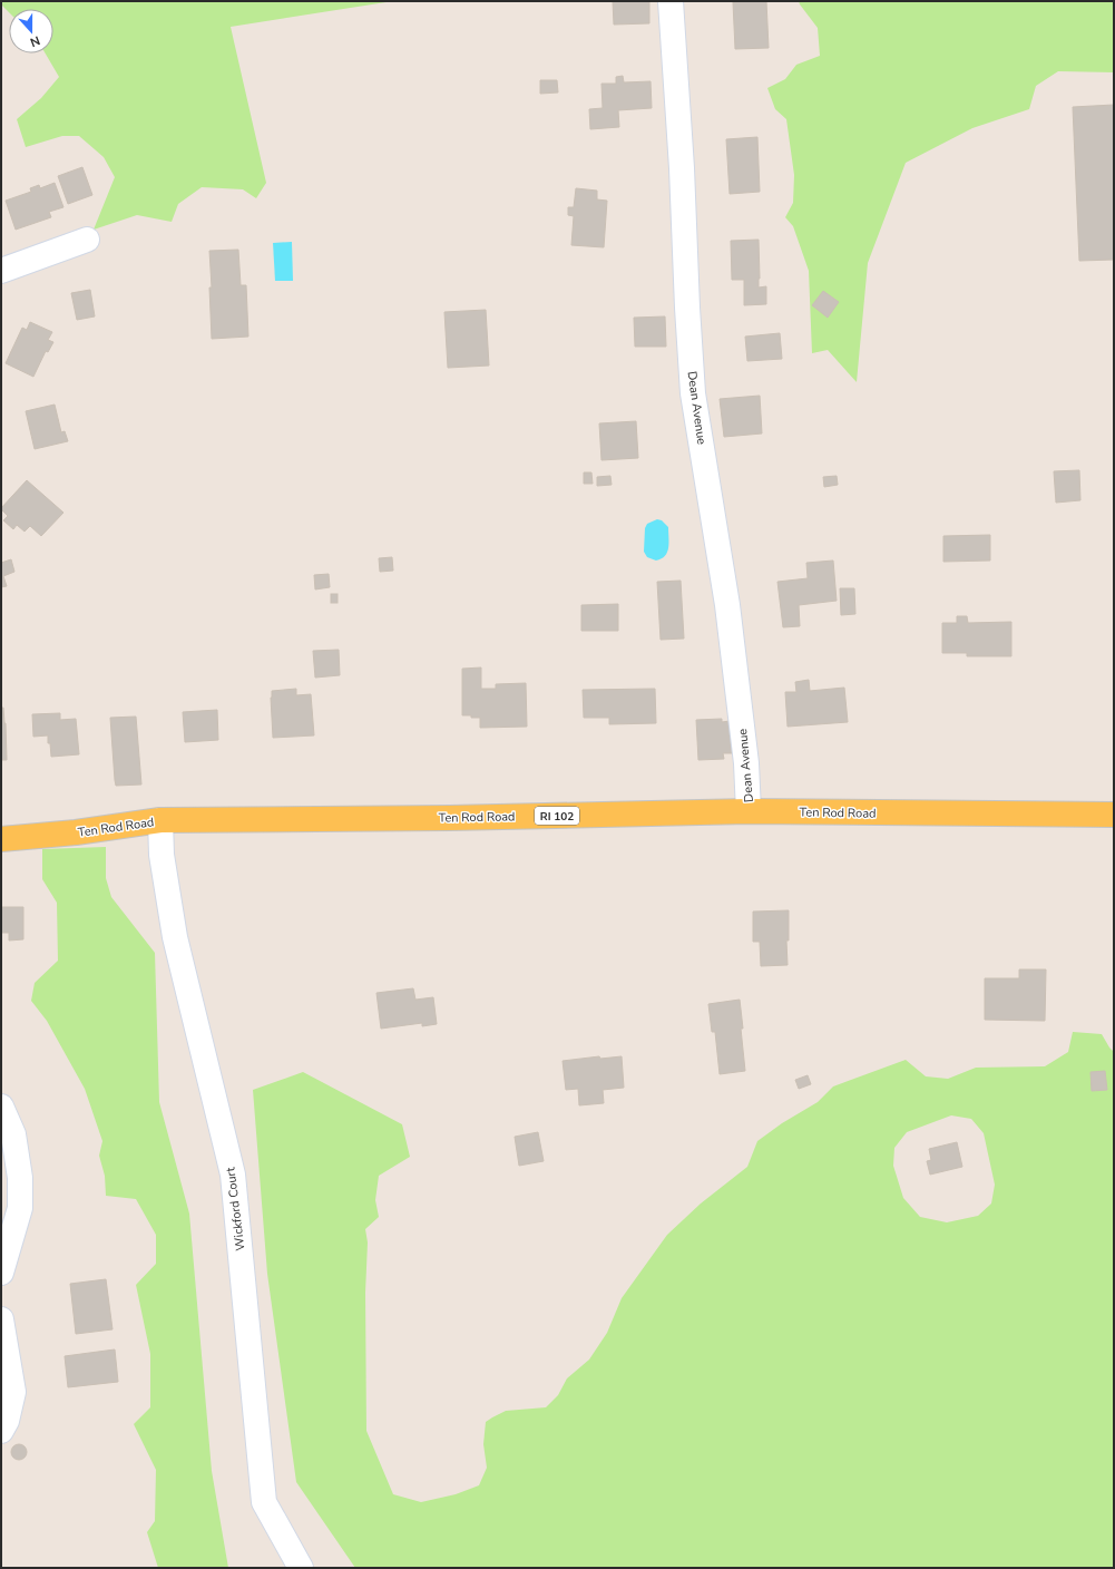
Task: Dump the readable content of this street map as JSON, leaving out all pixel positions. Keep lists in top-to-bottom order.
{
  "streets": {
    "main road": ["Ten Rod Road", "RI 102"],
    "street": ["Dean Avenue", "Wickford Court"]
  },
  "crossings": [
    ["Dean Avenue", "Ten Rod Road"],
    ["Ten Rod Road", "Wickford Court"]
  ],
  "north": "bottom"
}
